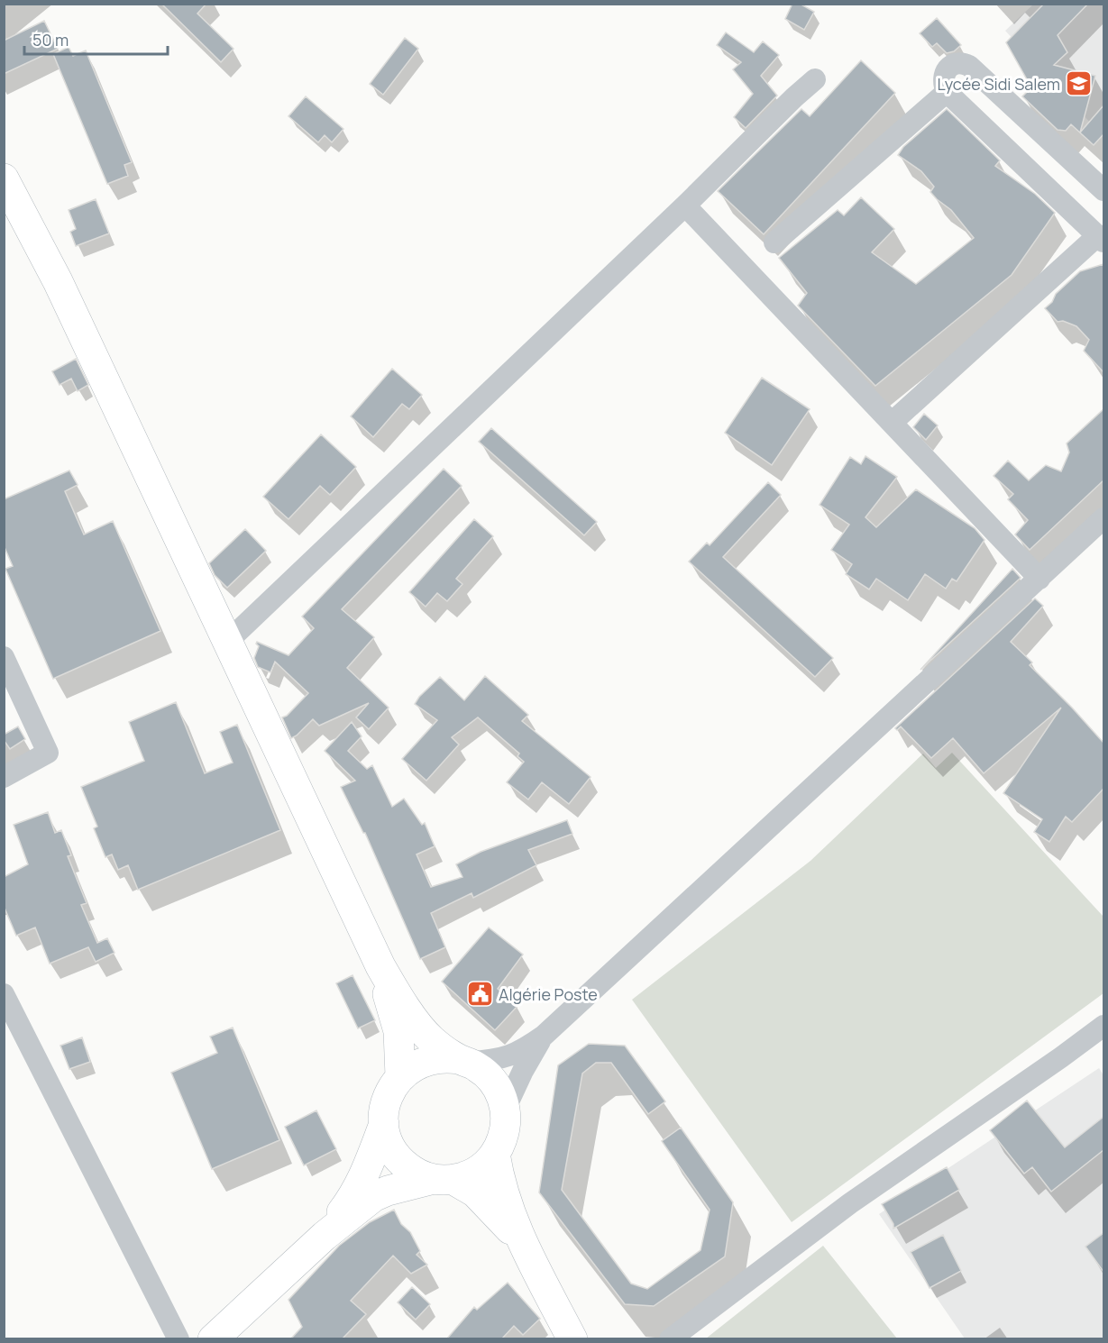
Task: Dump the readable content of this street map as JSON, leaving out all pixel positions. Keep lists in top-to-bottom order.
{
  "places": {
    "school or university": ["Lycée Sidi Salem"],
    "public building": ["Algérie Poste"]
  },
  "scale_bar": "50 m"
}
